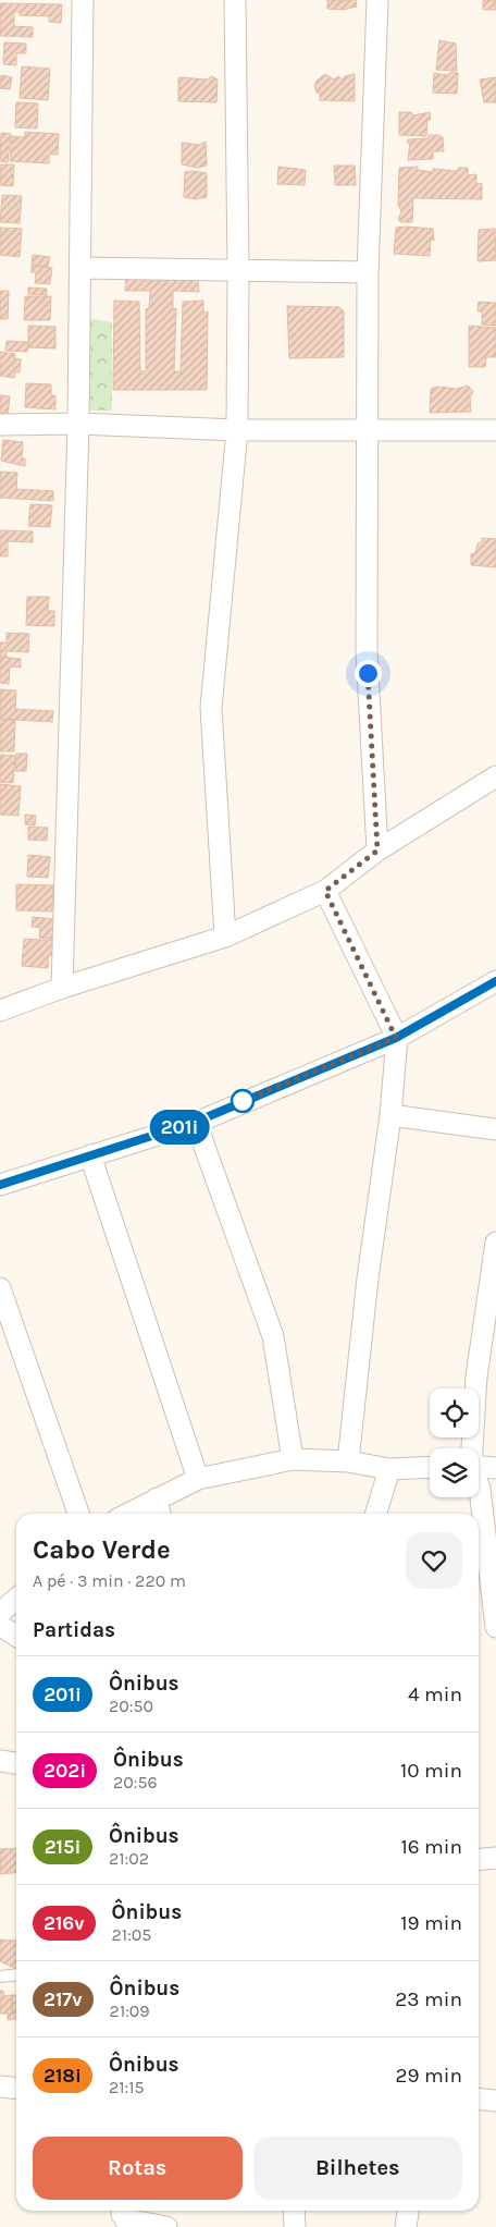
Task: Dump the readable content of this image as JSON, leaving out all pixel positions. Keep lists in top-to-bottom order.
{
  "lines": ["bus line 201i"],
  "page": {
    "on_map": "201i",
    "heading": [
      ["Cabo Verde", "A pé · 3 min · 220 m"],
      "Partidas"
    ],
    "list": [
      {
        "mark": "201i",
        "name": "Ônibus",
        "note": "20:50",
        "value": "4 min"
      },
      {
        "mark": "202i",
        "name": "Ônibus",
        "note": "20:56",
        "value": "10 min"
      },
      {
        "mark": "215i",
        "name": "Ônibus",
        "note": "21:02",
        "value": "16 min"
      },
      {
        "mark": "216v",
        "name": "Ônibus",
        "note": "21:05",
        "value": "19 min"
      },
      {
        "mark": "217v",
        "name": "Ônibus",
        "note": "21:09",
        "value": "23 min"
      },
      {
        "mark": "218i",
        "name": "Ônibus",
        "note": "21:15",
        "value": "29 min"
      }
    ],
    "buttons": ["Rotas", "Bilhetes"]
  }
}
